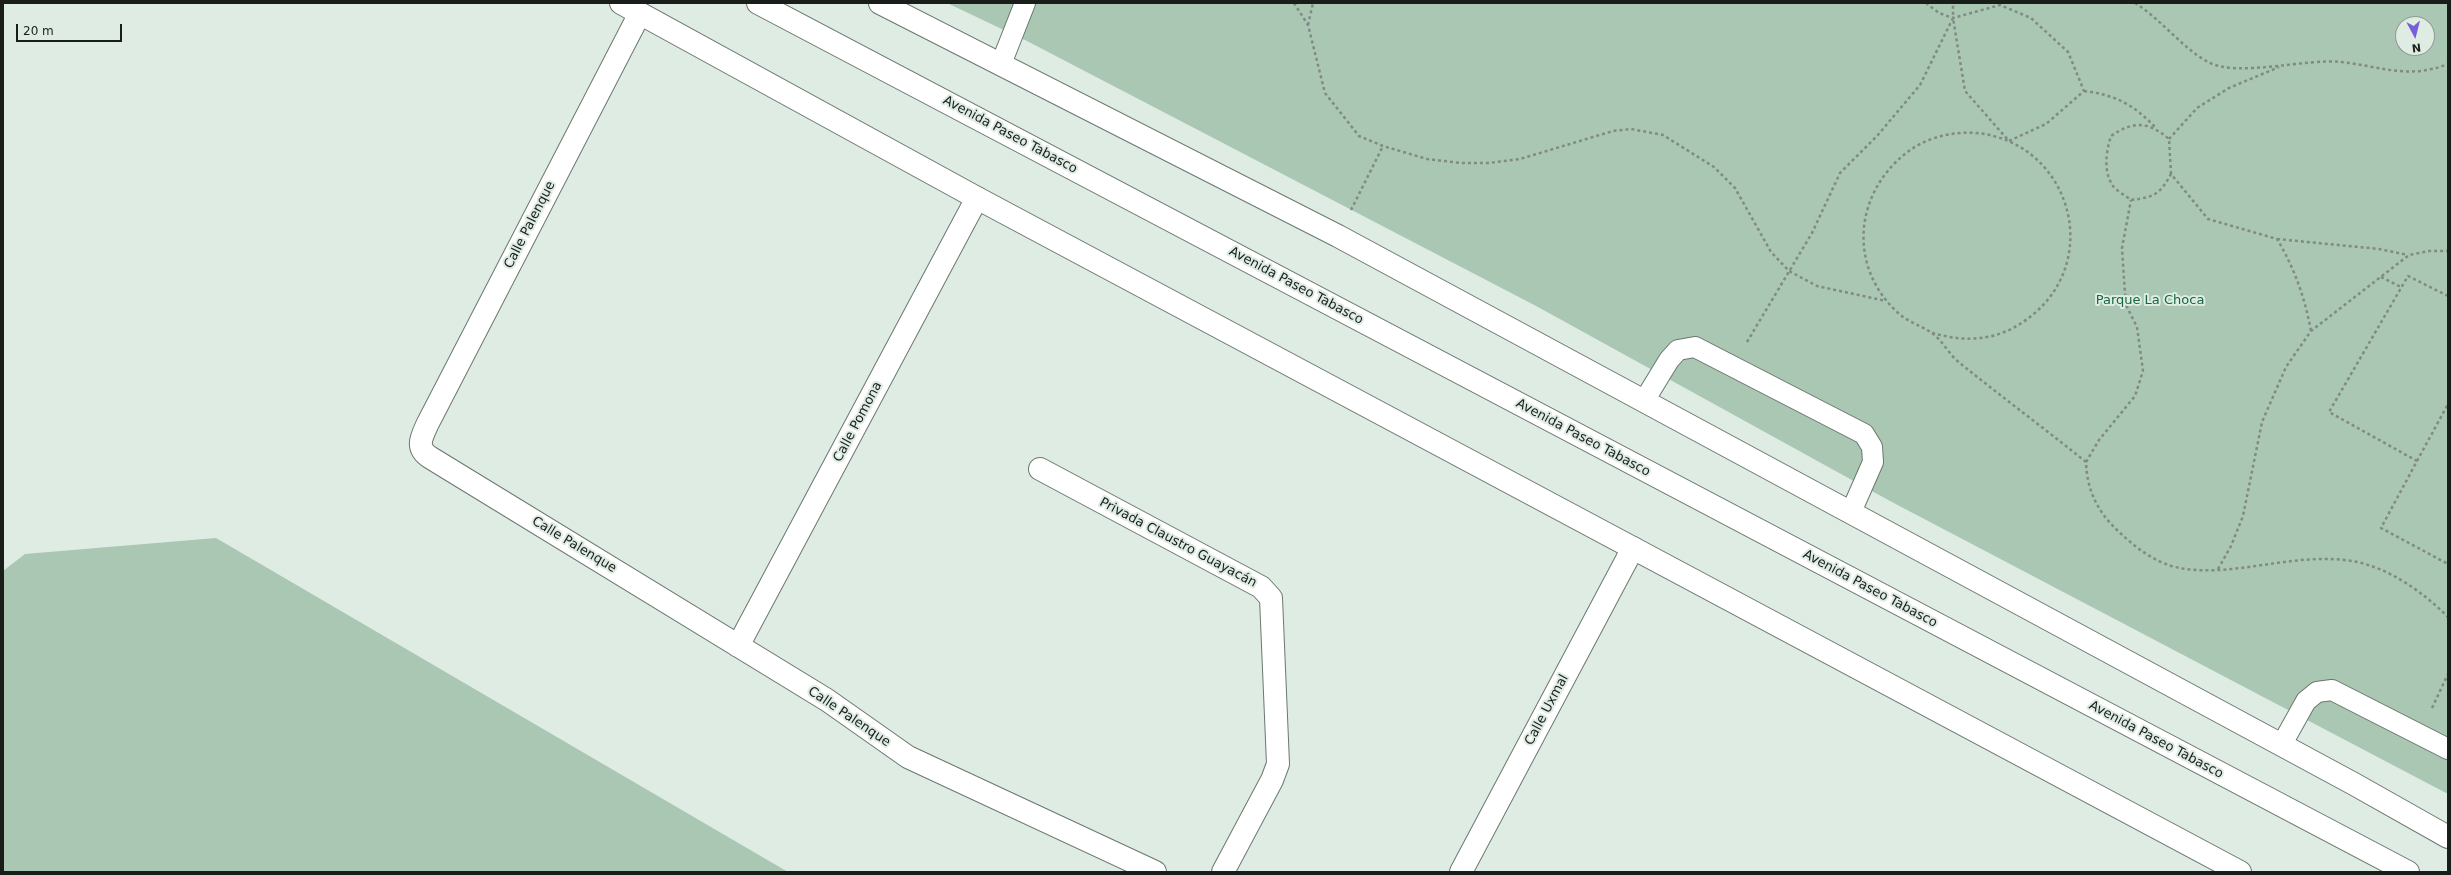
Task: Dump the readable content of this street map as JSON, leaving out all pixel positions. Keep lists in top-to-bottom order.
{
  "streets": {
    "street": [
      "Avenida Paseo Tabasco",
      "Calle Palenque",
      "Calle Pomona",
      "Privada Claustro Guayacán",
      "Calle Uxmal"
    ]
  },
  "crossings": [
    ["Calle Palenque", "Calle Pomona"]
  ],
  "parks": ["Parque La Choca"],
  "scale_bar": "20 m",
  "north": "bottom"
}
